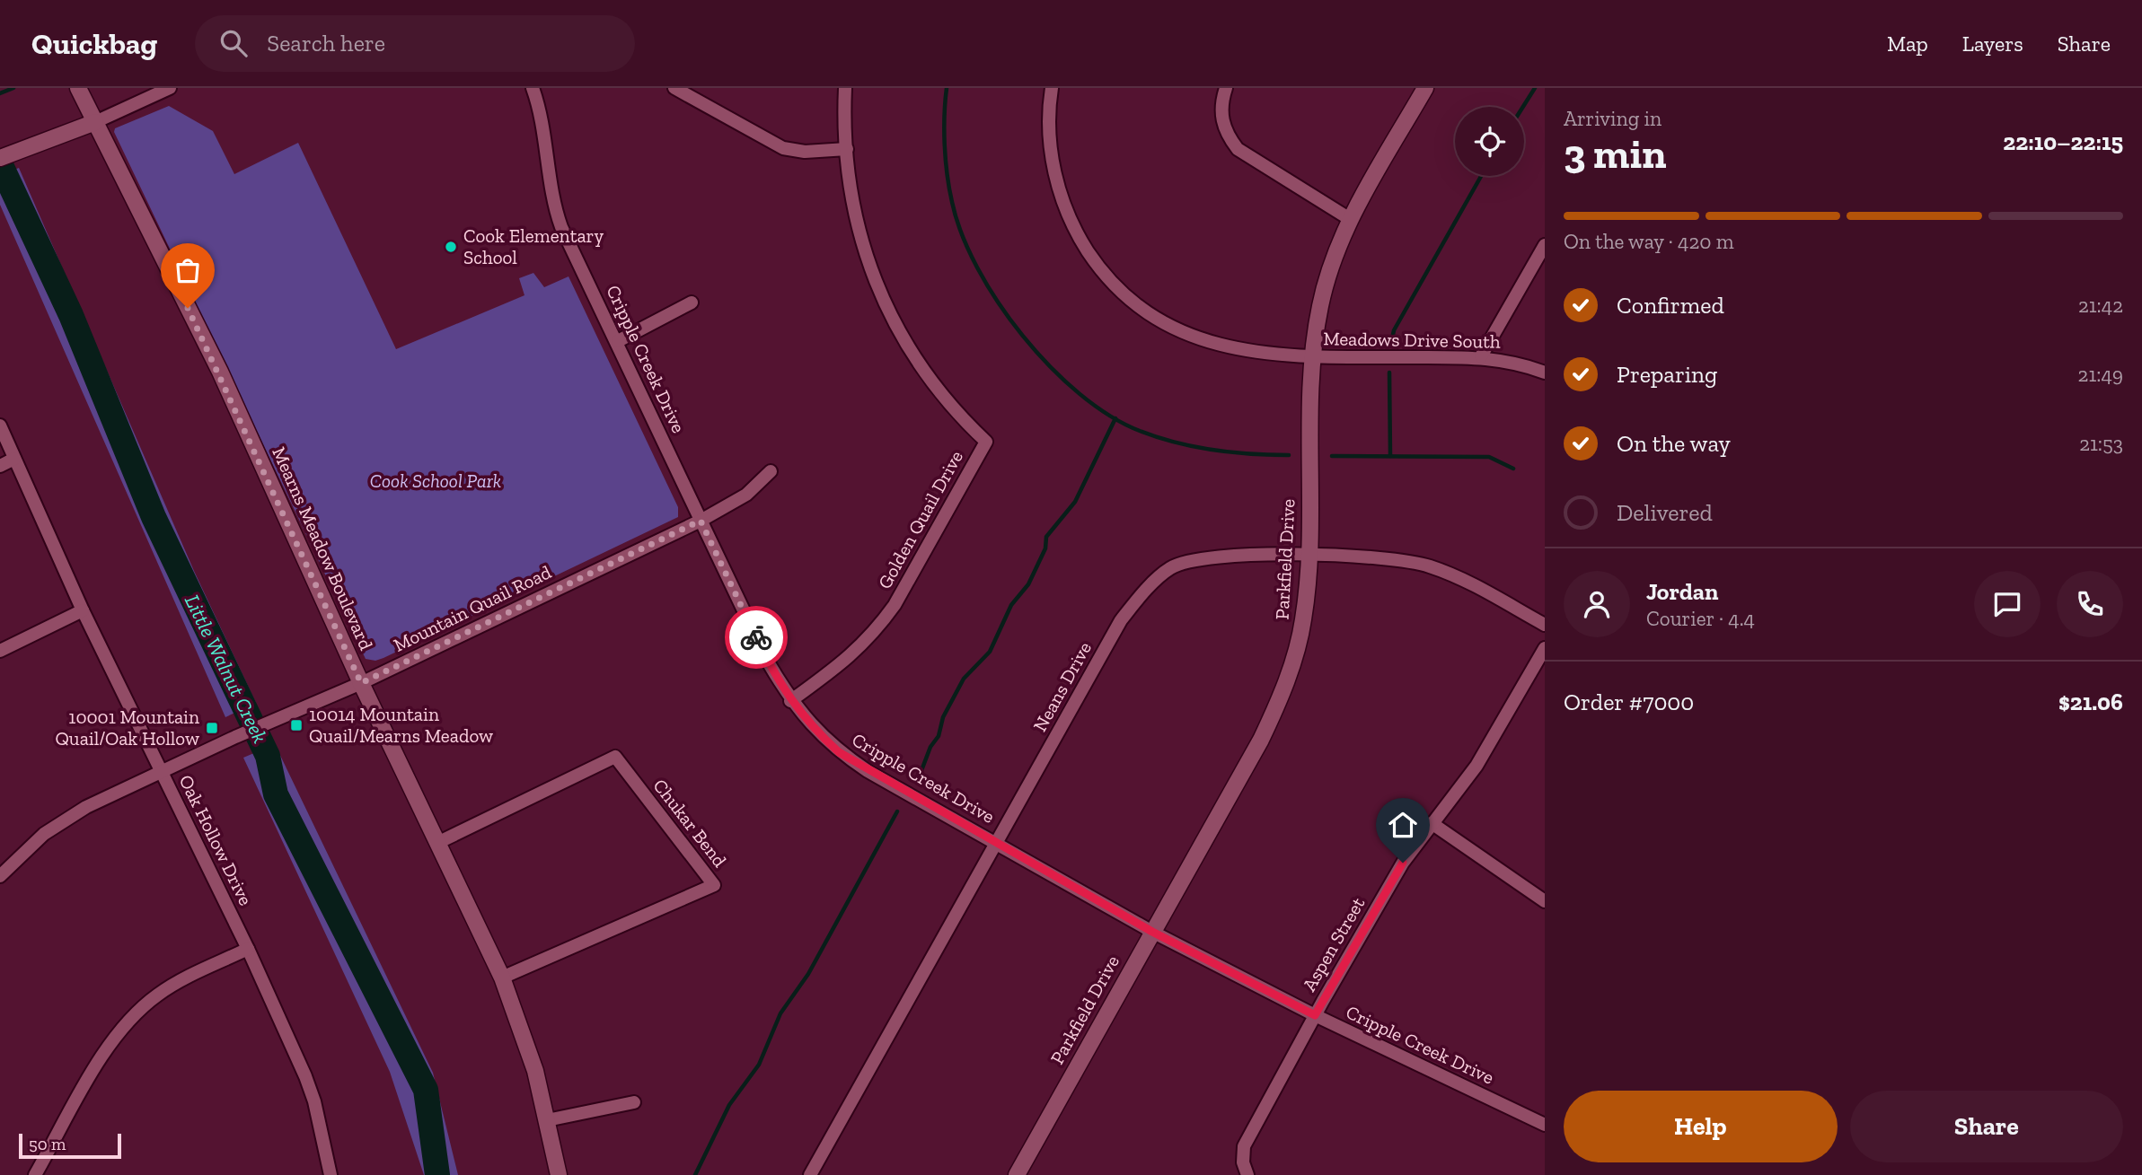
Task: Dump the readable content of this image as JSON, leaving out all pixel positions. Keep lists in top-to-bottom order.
{
  "streets": {
    "street": [
      "Meadows Drive South",
      "Cripple Creek Drive",
      "Golden Quail Drive",
      "Mearns Meadow Boulevard",
      "Parkfield Drive",
      "Mountain Quail Road",
      "Neans Drive",
      "Chukar Bend",
      "Oak Hollow Drive",
      "Aspen Street"
    ]
  },
  "crossings": [
    ["Meadows Drive South", "Parkfield Drive"],
    ["Cripple Creek Drive", "Golden Quail Drive"],
    ["Cripple Creek Drive", "Parkfield Drive"],
    ["Cripple Creek Drive", "Mountain Quail Road"],
    ["Cripple Creek Drive", "Neans Drive"],
    ["Cripple Creek Drive", "Aspen Street"],
    ["Mearns Meadow Boulevard", "Mountain Quail Road"],
    ["Mearns Meadow Boulevard", "Chukar Bend"],
    ["Parkfield Drive", "Neans Drive"],
    ["Mountain Quail Road", "Oak Hollow Drive"]
  ],
  "water": ["Little Walnut Creek"],
  "parks": ["Cook School Park"],
  "places": {
    "other": ["Cook Elementary School"],
    "transit": ["10014 Mountain Quail/Mearns Meadow", "10001 Mountain Quail/Oak Hollow"]
  },
  "scale_bar": "50 m",
  "page": {
    "header": "Quickbag",
    "search": "Search here",
    "nav": ["Map", "Layers", "Share"],
    "heading": ["3 min", "Arriving in", "22:10–22:15"],
    "panel": [
      "Jordan",
      "Courier · 4.4",
      "Order #7000",
      "$21.06"
    ],
    "bar": "On the way · 420 m",
    "list": [
      ["Confirmed", "21:42"],
      ["Preparing", "21:49"],
      ["On the way", "21:53"],
      "Delivered"
    ],
    "buttons": ["Help", "Share"],
    "scale": "50 m"
  }
}
